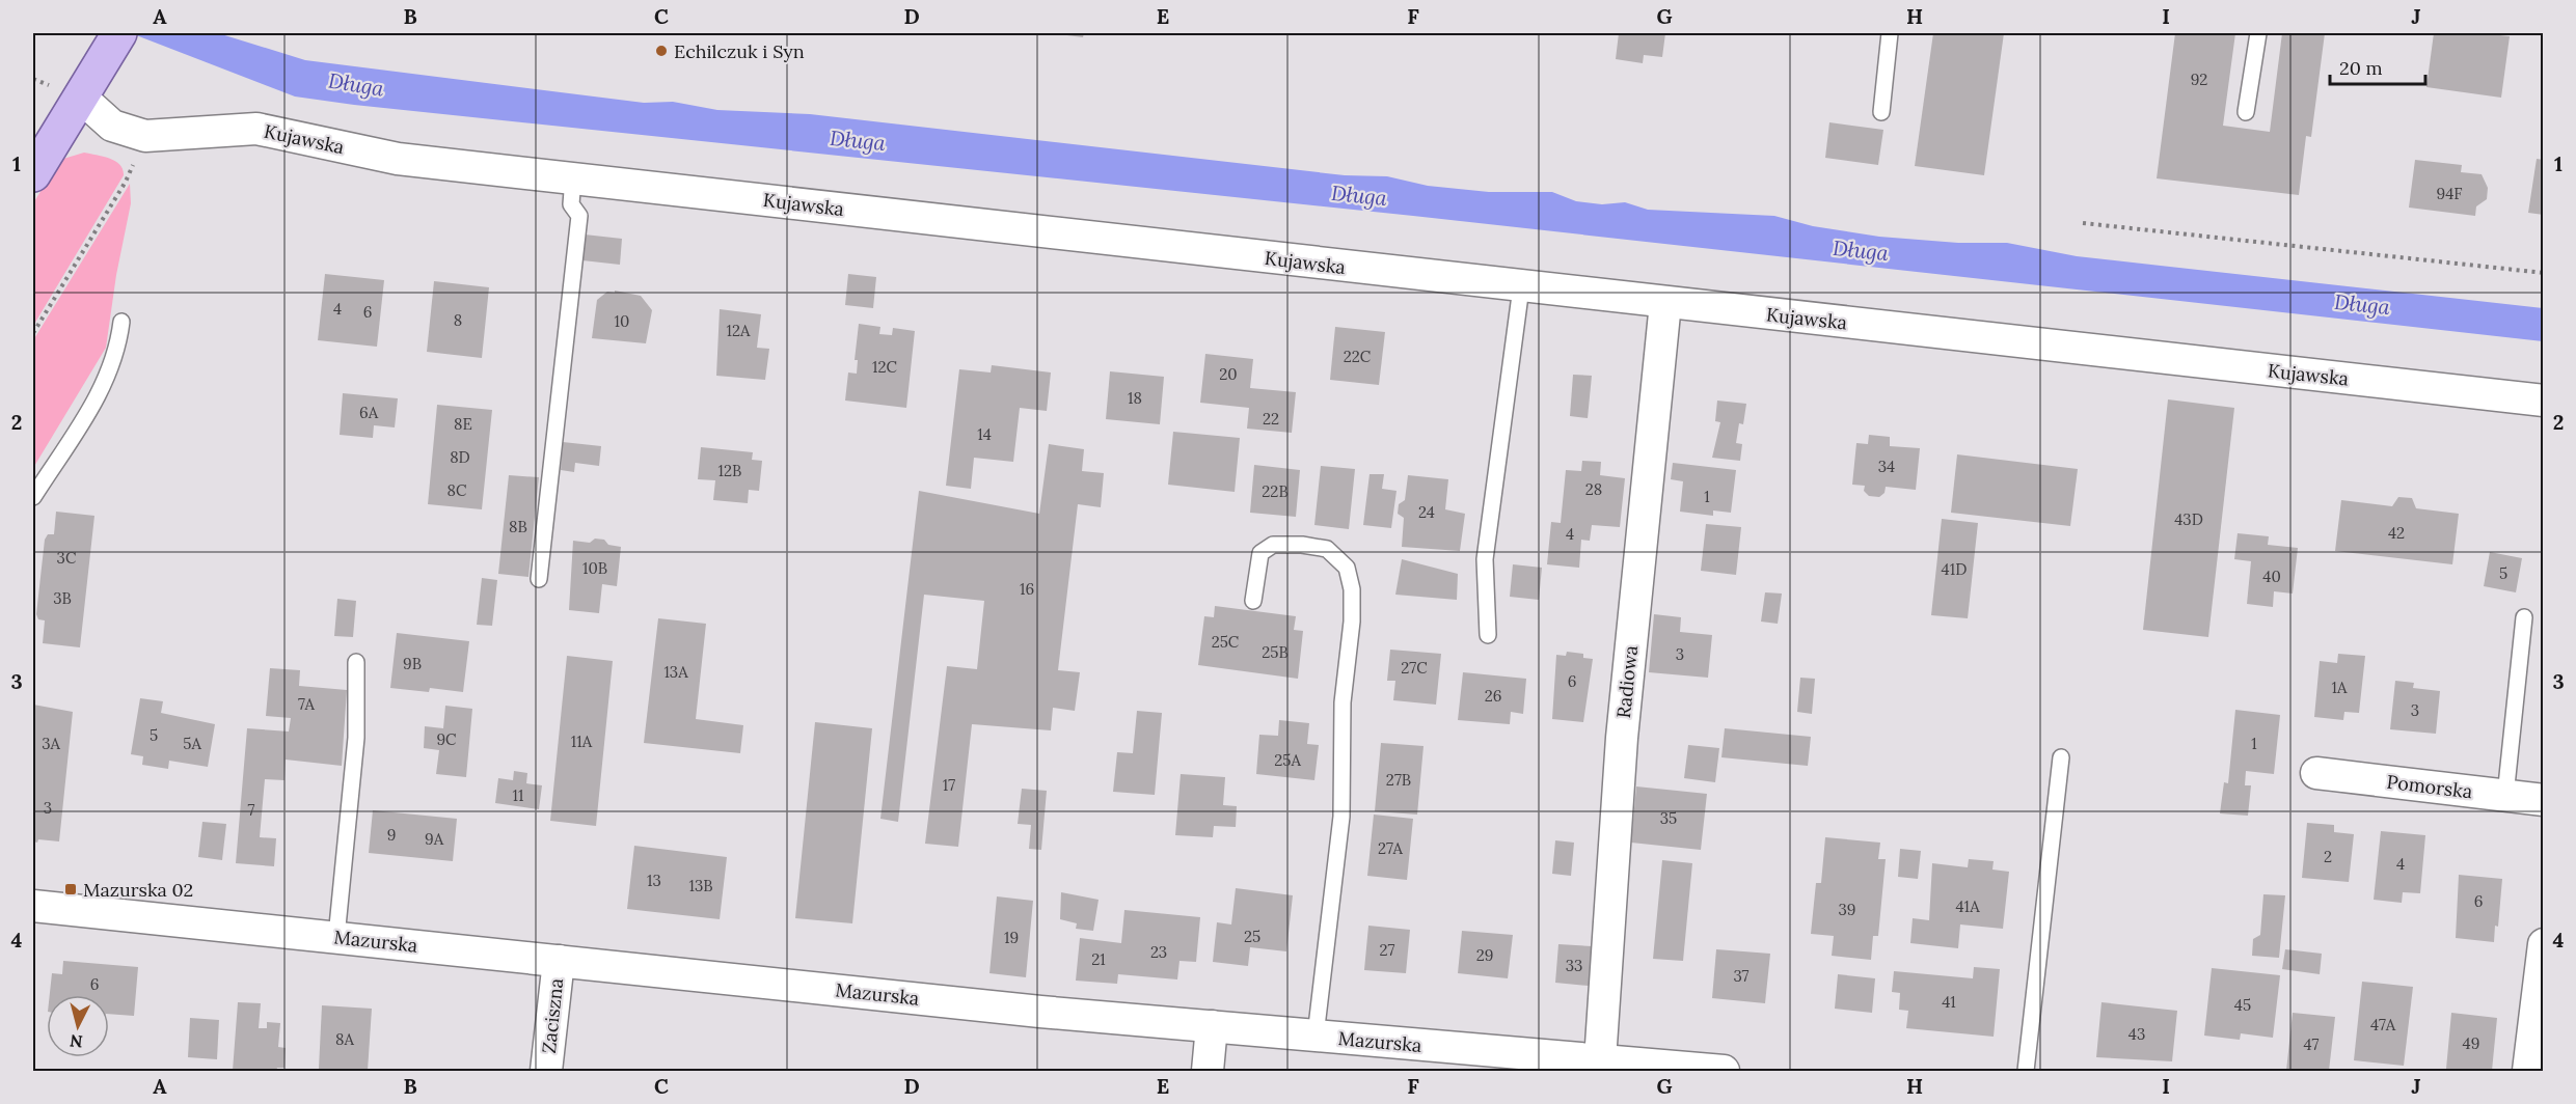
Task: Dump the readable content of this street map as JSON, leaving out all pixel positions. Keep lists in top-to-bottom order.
{
  "streets": {
    "street": [
      "Kujawska",
      "Radiowa",
      "Pomorska",
      "Mazurska",
      "Zaciszna"
    ]
  },
  "crossings": [
    ["Kujawska", "Radiowa"],
    ["Radiowa", "Mazurska"],
    ["Mazurska", "Zaciszna"]
  ],
  "water": ["Długa"],
  "places": {
    "other": ["Echilczuk i Syn"],
    "transit": ["Mazurska 02"]
  },
  "house_numbers": [
    "92",
    "94F",
    "4",
    "6",
    "8",
    "10",
    "12A",
    "22C",
    "12C",
    "20",
    "18",
    "6A",
    "22",
    "8E",
    "14",
    "8D",
    "34",
    "12B",
    "28",
    "8C",
    "22B",
    "1",
    "24",
    "43D",
    "8B",
    "42",
    "4",
    "3C",
    "10B",
    "41D",
    "5",
    "40",
    "16",
    "3B",
    "25C",
    "25B",
    "3",
    "9B",
    "27C",
    "13A",
    "6",
    "1A",
    "26",
    "7A",
    "3",
    "5",
    "9C",
    "11A",
    "3A",
    "5A",
    "1",
    "25A",
    "27B",
    "17",
    "11",
    "3",
    "7",
    "35",
    "9",
    "9A",
    "27A",
    "2",
    "4",
    "13",
    "13B",
    "6",
    "41A",
    "39",
    "25",
    "19",
    "27",
    "23",
    "29",
    "21",
    "33",
    "37",
    "6",
    "41",
    "45",
    "47A",
    "43",
    "8A",
    "49",
    "47"
  ],
  "scale_bar": "20 m",
  "north": "bottom",
  "grid": {
    "columns": [
      "A",
      "B",
      "C",
      "D",
      "E",
      "F",
      "G",
      "H",
      "I",
      "J"
    ],
    "rows": [
      "1",
      "2",
      "3",
      "4"
    ]
  }
}
